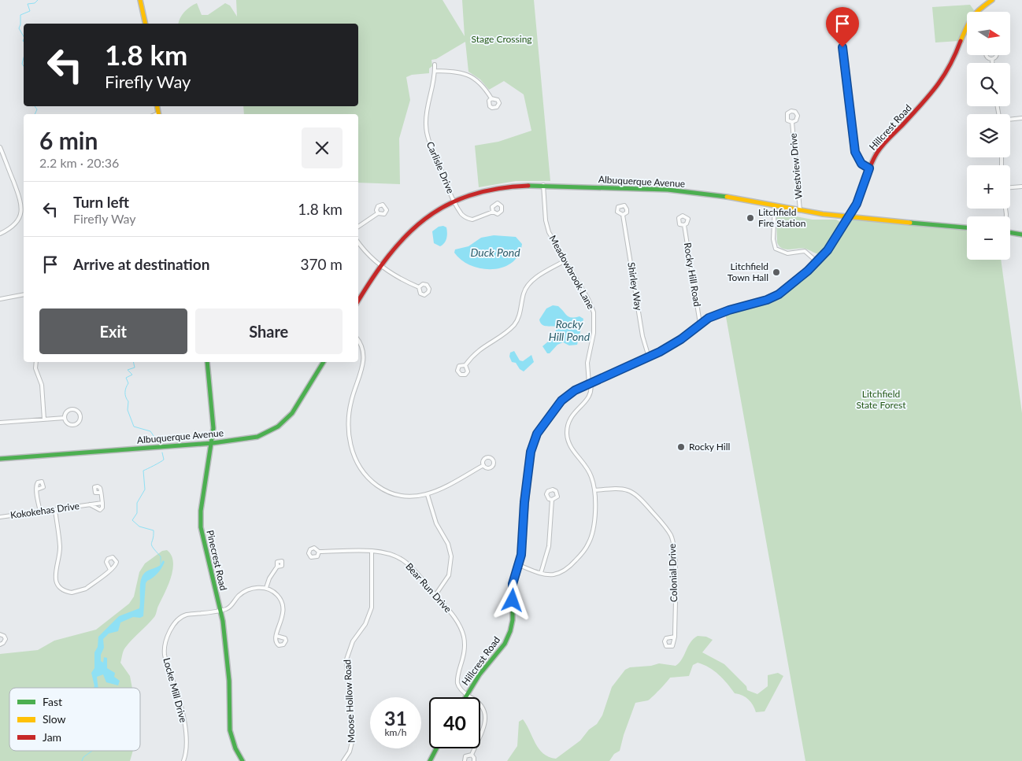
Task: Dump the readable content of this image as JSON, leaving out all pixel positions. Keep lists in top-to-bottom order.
{
  "streets": {
    "street": [
      "Hillcrest Road",
      "Westview Drive",
      "Carlisle Drive",
      "Albuquerque Avenue",
      "Meadowbrook Lane",
      "Rocky Hill Road",
      "Shirley Way",
      "Kokokehas Drive",
      "Pinecrest Road",
      "Colonial Drive",
      "Bear Run Drive",
      "Locke Mill Drive",
      "Moose Hollow Road"
    ]
  },
  "crossings": [
    ["Hillcrest Road", "Albuquerque Avenue"],
    ["Hillcrest Road", "Meadowbrook Lane"],
    ["Hillcrest Road", "Rocky Hill Road"],
    ["Hillcrest Road", "Shirley Way"],
    ["Hillcrest Road", "Bear Run Drive"],
    ["Westview Drive", "Albuquerque Avenue"],
    ["Carlisle Drive", "Albuquerque Avenue"],
    ["Albuquerque Avenue", "Meadowbrook Lane"],
    ["Albuquerque Avenue", "Pinecrest Road"],
    ["Meadowbrook Lane", "Colonial Drive"],
    ["Pinecrest Road", "Locke Mill Drive"],
    ["Bear Run Drive", "Moose Hollow Road"]
  ],
  "water": ["Duck Pond", "Rocky Hill Pond"],
  "parks": ["Stage Crossing", "Litchfield State Forest"],
  "places": ["Litchfield Fire Station", "Litchfield Town Hall", "Rocky Hill"],
  "legend": ["Fast", "Slow", "Jam"],
  "north": "right",
  "page": {
    "map_buttons": ["+", "−"],
    "turn": ["1.8 km", "Firefly Way"],
    "heading": ["6 min", "2.2 km · 20:36"],
    "list": [
      {
        "name": "Turn left",
        "note": "Firefly Way",
        "value": "1.8 km"
      },
      {
        "name": "Arrive at destination",
        "value": "370 m"
      }
    ],
    "buttons": ["Exit", "Share"],
    "speed": "31 km/h",
    "limit": "40"
  }
}
